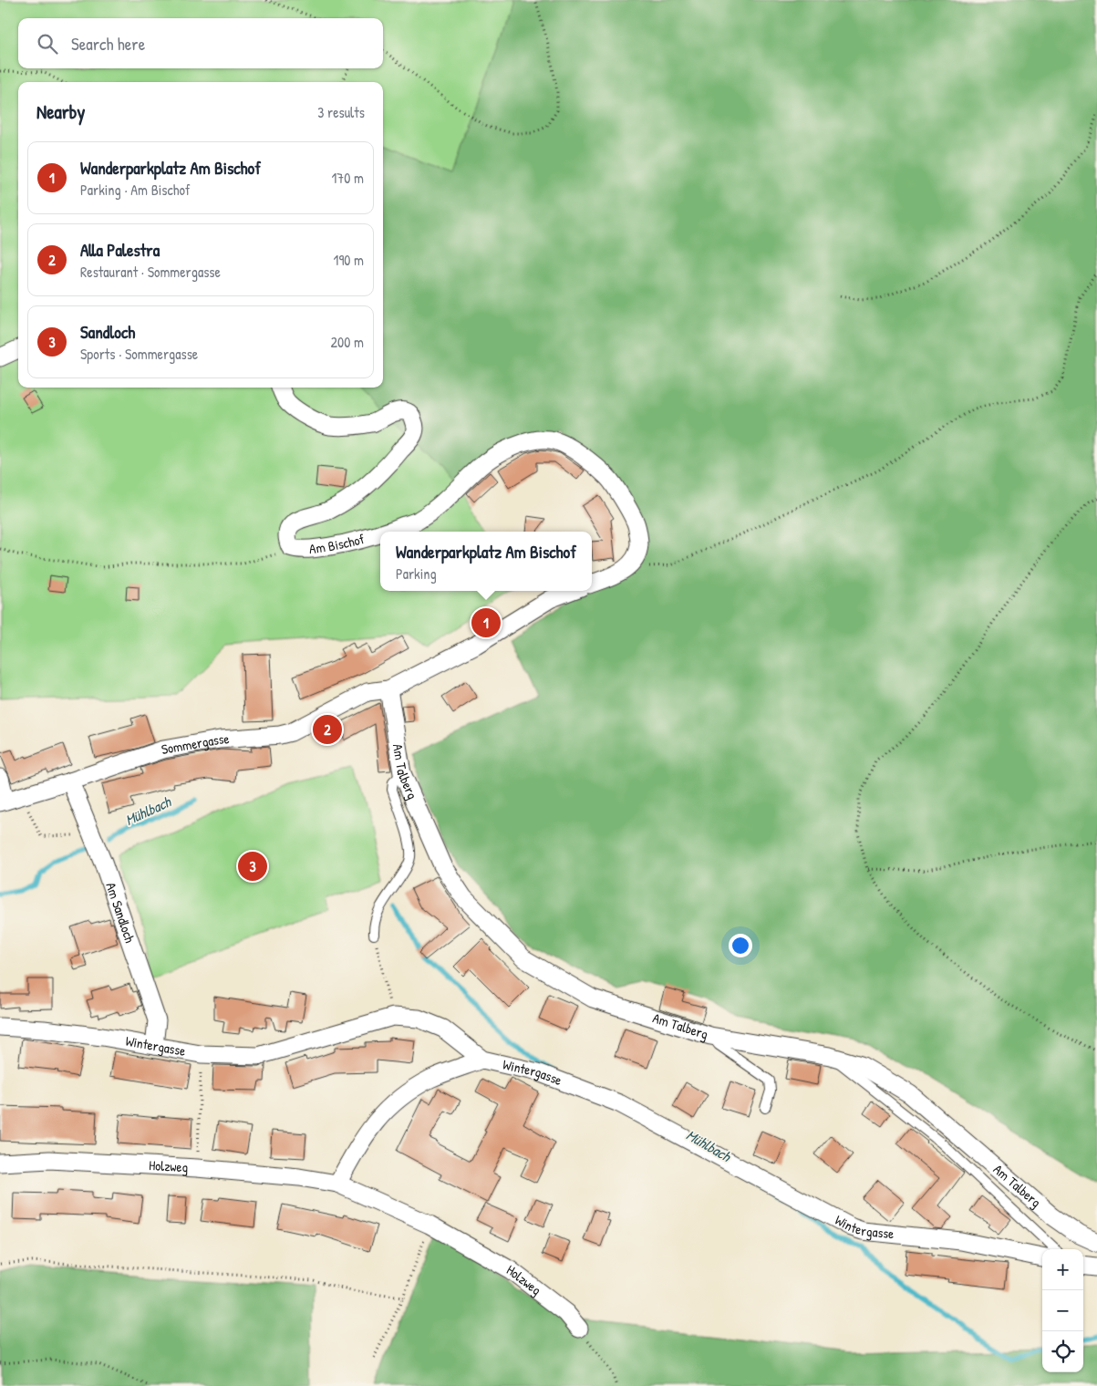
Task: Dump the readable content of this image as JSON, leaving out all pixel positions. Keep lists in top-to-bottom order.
{
  "streets": {
    "street": [
      "Am Bischof",
      "Sommergasse",
      "Am Talberg",
      "Am Sandloch",
      "Wintergasse",
      "Holzweg"
    ]
  },
  "crossings": [
    ["Sommergasse", "Am Talberg"],
    ["Sommergasse", "Am Sandloch"],
    ["Am Sandloch", "Wintergasse"]
  ],
  "water": ["Mühlbach"],
  "page": {
    "search": "Search here",
    "heading": ["Nearby", "3 results"],
    "list": [
      {
        "mark": "1",
        "name": "Wanderparkplatz Am Bischof",
        "note": "Parking · Am Bischof",
        "value": "170 m"
      },
      {
        "mark": "2",
        "name": "Alla Palestra",
        "note": "Restaurant · Sommergasse",
        "value": "190 m"
      },
      {
        "mark": "3",
        "name": "Sandloch",
        "note": "Sports · Sommergasse",
        "value": "200 m"
      }
    ],
    "popup": ["Wanderparkplatz Am Bischof", "Parking"],
    "pins": ["1", "2", "3"],
    "map_buttons": ["+", "−"]
  }
}
